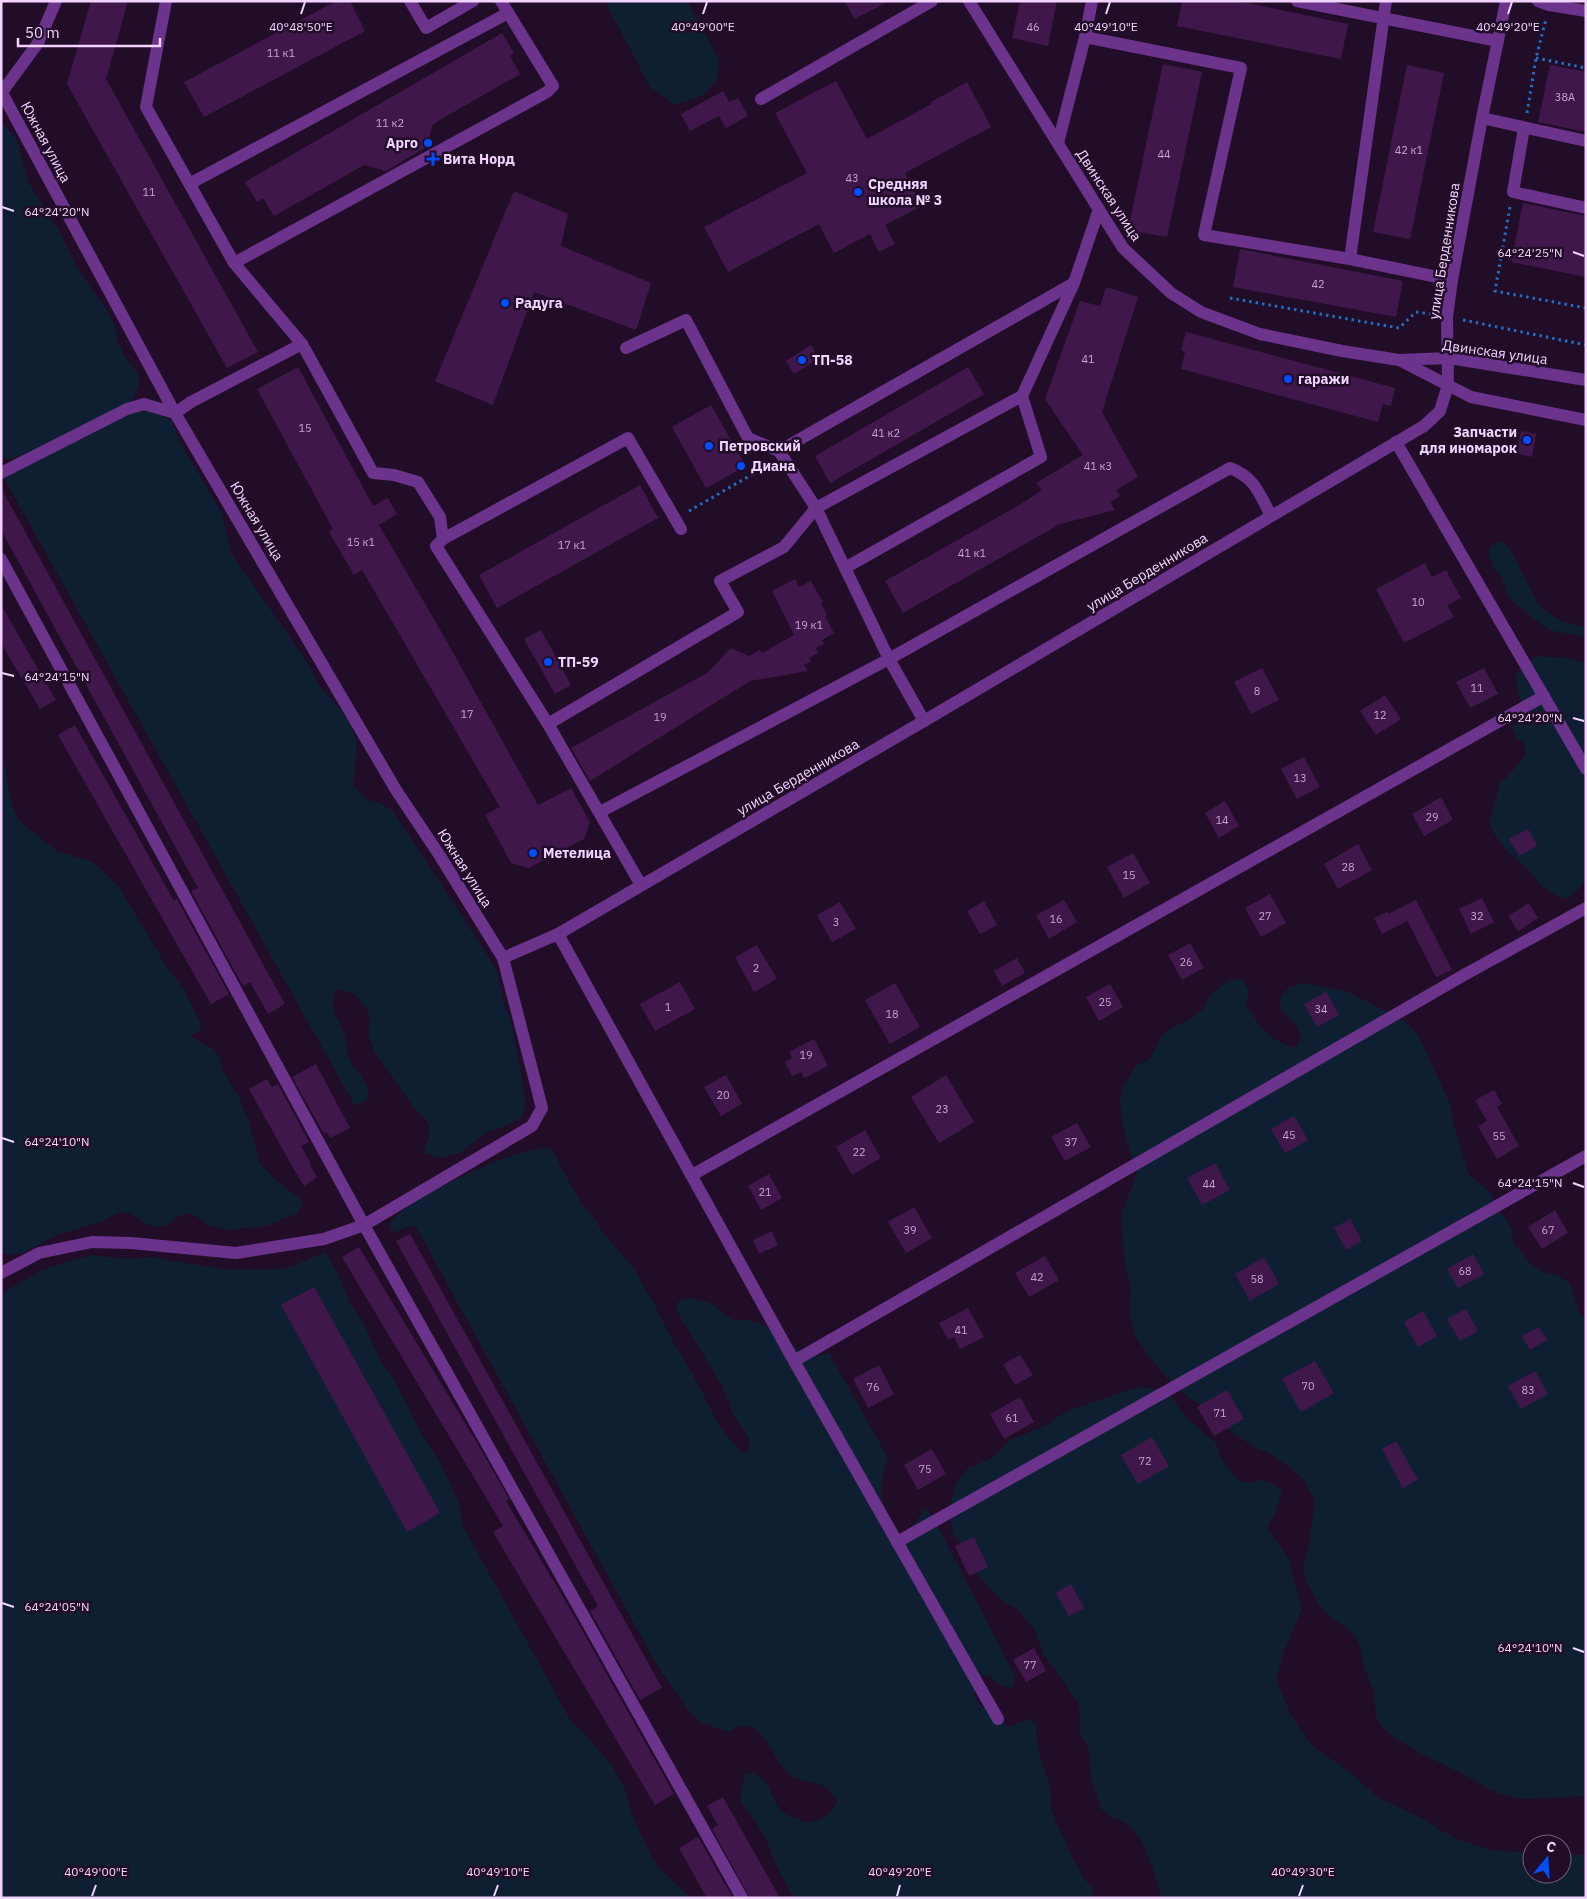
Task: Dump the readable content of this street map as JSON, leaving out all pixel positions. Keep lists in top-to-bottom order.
{
  "streets": {
    "street": ["Южная улица", "Двинская улица", "улица Берденникова"]
  },
  "crossings": [
    ["Южная улица", "улица Берденникова"],
    ["Двинская улица", "улица Берденникова"]
  ],
  "places": {
    "other": [
      "Арго",
      "Средняя школа № 3",
      "Радуга",
      "ТП-58",
      "гаражи",
      "Запчасти для иномарок",
      "Петровский",
      "Диана",
      "ТП-59",
      "Метелица"
    ],
    "health": ["Вита Норд"]
  },
  "house_numbers": [
    "46",
    "11 к1",
    "38А",
    "11 к2",
    "42 к1",
    "44",
    "43",
    "11",
    "42",
    "41",
    "15",
    "41 к2",
    "41 к3",
    "15 к1",
    "17 к1",
    "41 к1",
    "10",
    "19 к1",
    "11",
    "8",
    "17",
    "12",
    "19",
    "13",
    "29",
    "14",
    "28",
    "15",
    "27",
    "32",
    "16",
    "3",
    "26",
    "2",
    "25",
    "1",
    "34",
    "18",
    "19",
    "20",
    "23",
    "45",
    "55",
    "37",
    "22",
    "44",
    "21",
    "39",
    "67",
    "68",
    "42",
    "58",
    "41",
    "70",
    "76",
    "83",
    "71",
    "61",
    "72",
    "75",
    "77"
  ],
  "scale_bar": "50 m",
  "north": "top",
  "coordinates": [
    "40°48'50\"E",
    "40°49'00\"E",
    "40°49'10\"E",
    "40°49'20\"E",
    "64°24'20\"N",
    "64°24'25\"N",
    "64°24'15\"N",
    "64°24'10\"N",
    "64°24'05\"N",
    "40°49'30\"E"
  ]
}
